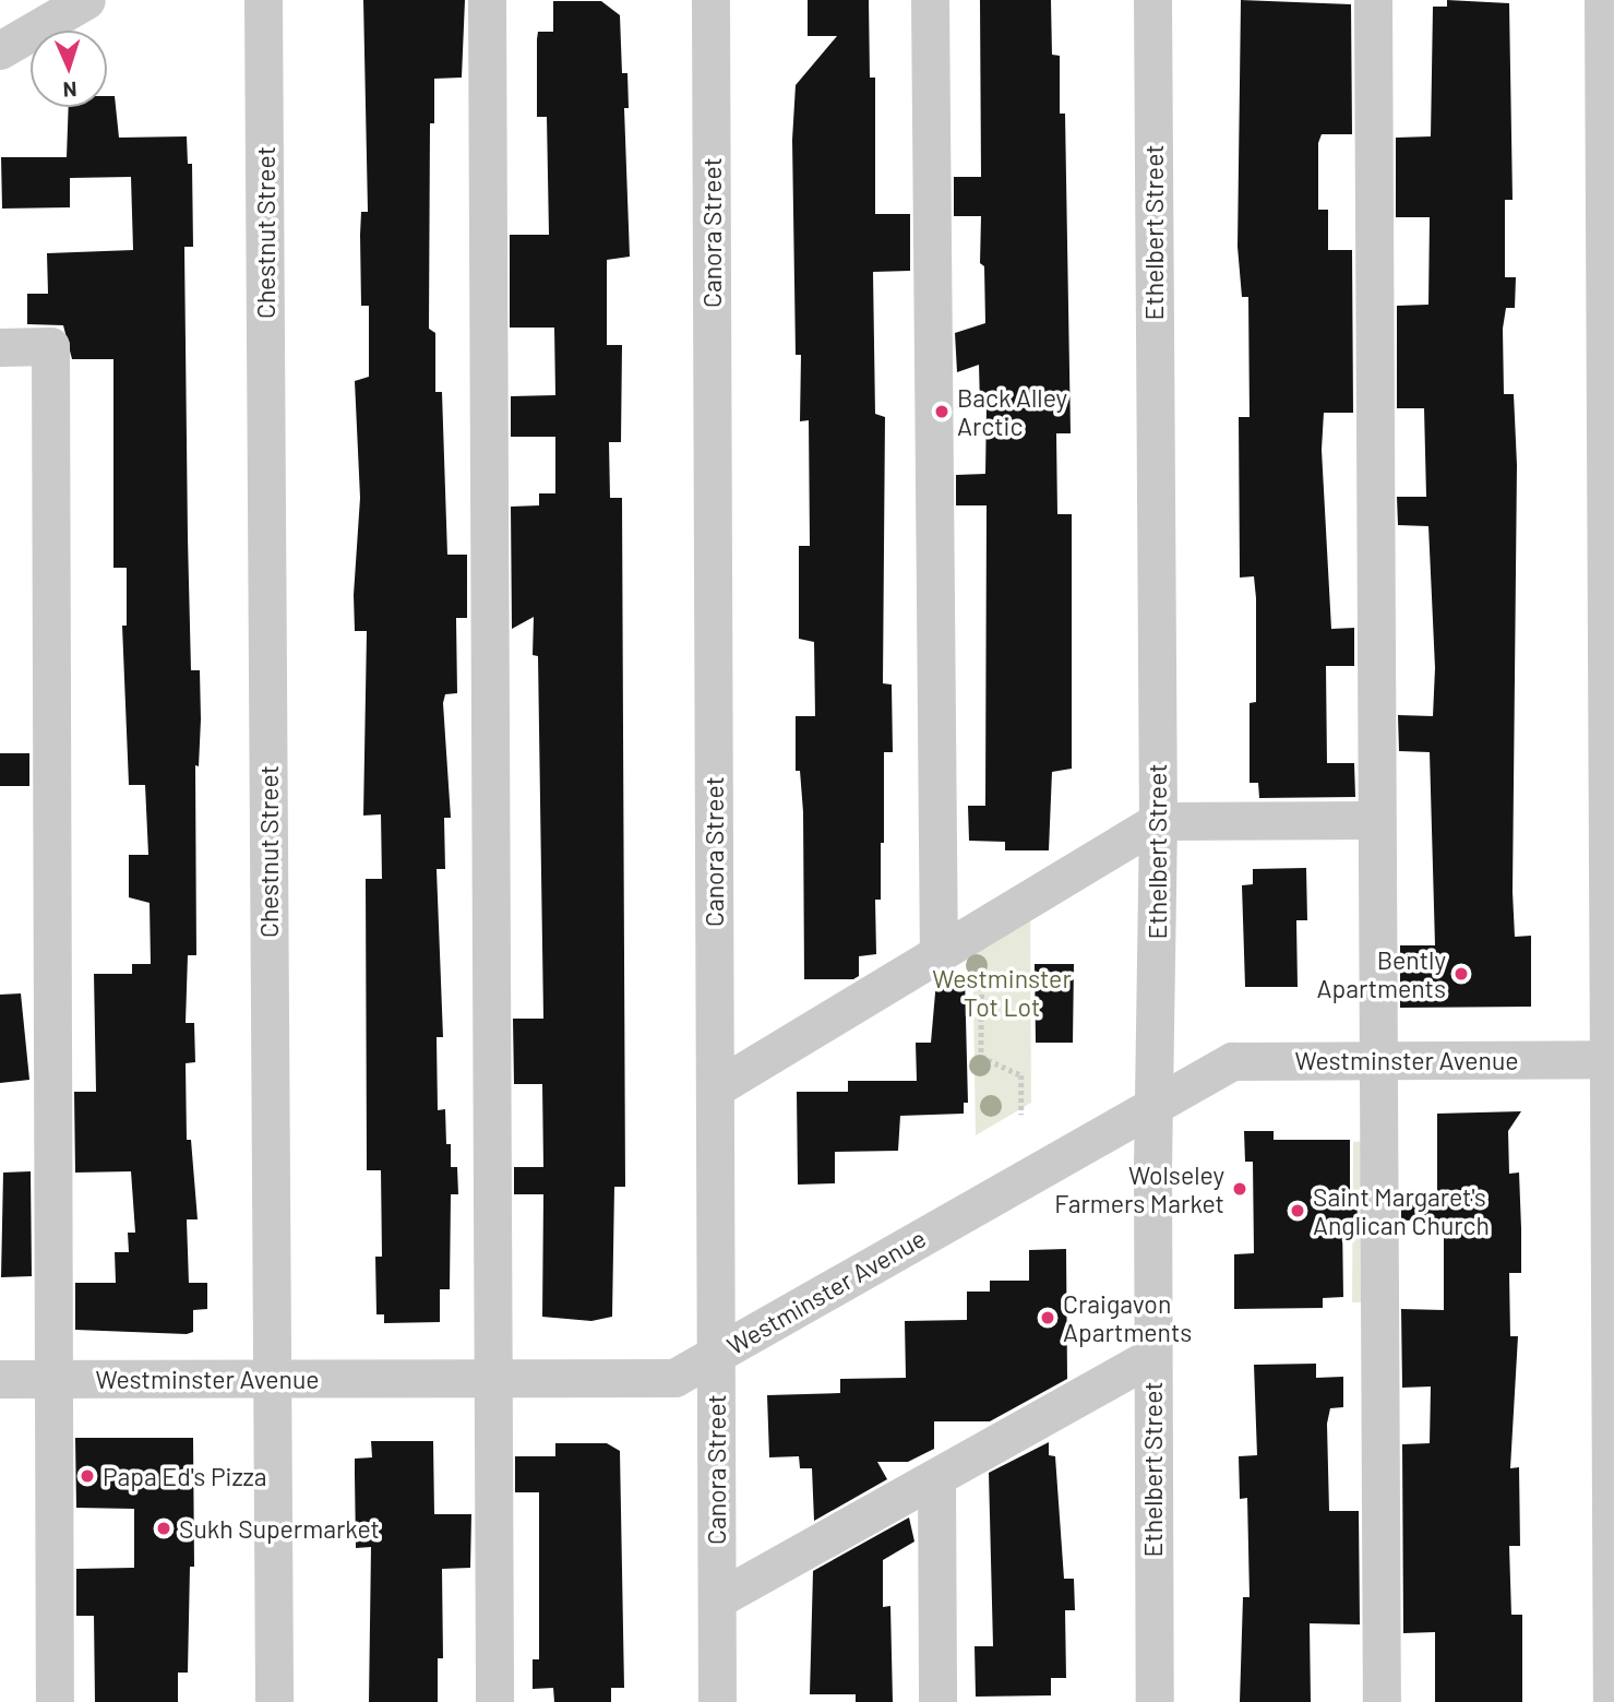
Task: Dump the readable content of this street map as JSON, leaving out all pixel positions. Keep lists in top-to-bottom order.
{
  "streets": {
    "street": [
      "Chestnut Street",
      "Canora Street",
      "Ethelbert Street",
      "Westminster Avenue"
    ]
  },
  "crossings": [
    ["Chestnut Street", "Westminster Avenue"],
    ["Canora Street", "Westminster Avenue"],
    ["Ethelbert Street", "Westminster Avenue"]
  ],
  "parks": ["Westminster Tot Lot"],
  "places": [
    "Back Alley Arctic",
    "Bently Apartments",
    "Wolseley Farmers Market",
    "Saint Margaret's Anglican Church",
    "Craigavon Apartments",
    "Papa Ed's Pizza",
    "Sukh Supermarket"
  ],
  "north": "bottom"
}
